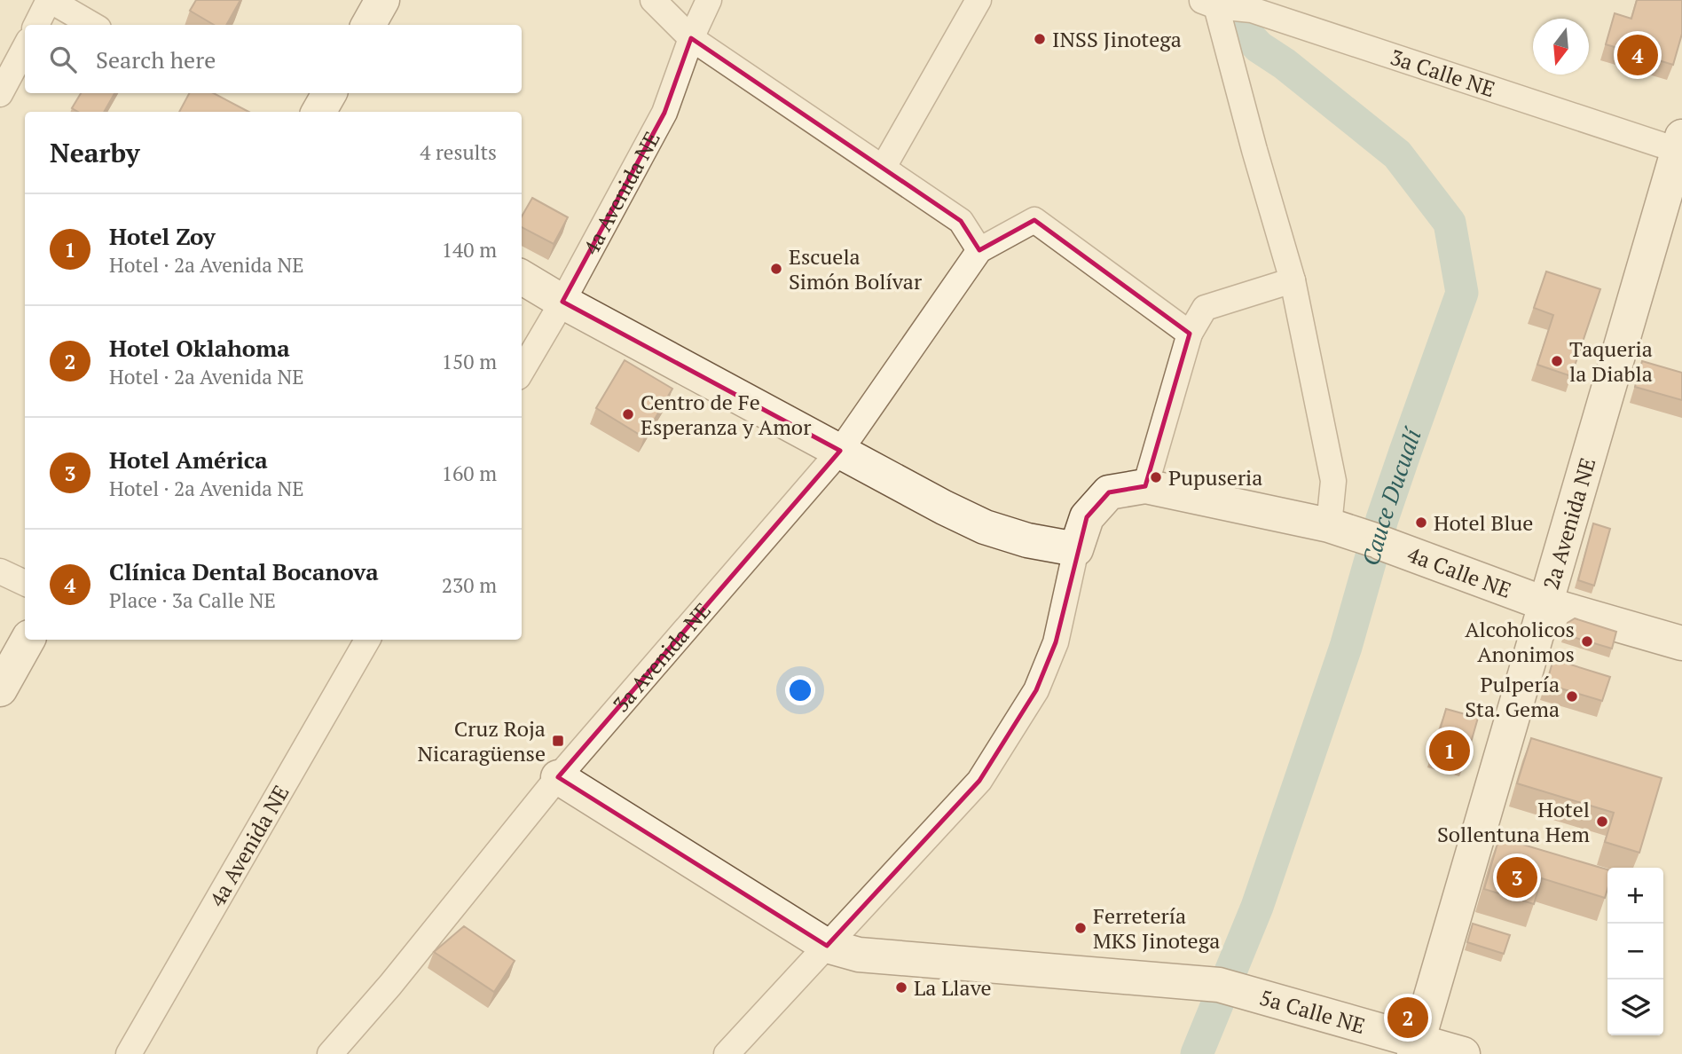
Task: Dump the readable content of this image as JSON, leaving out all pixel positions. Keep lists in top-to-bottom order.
{
  "streets": {
    "street": [
      "3a Calle NE",
      "4a Avenida NE",
      "2a Avenida NE",
      "4a Calle NE",
      "3a Avenida NE",
      "5a Calle NE"
    ]
  },
  "crossings": [
    ["3a Calle NE", "2a Avenida NE"],
    ["2a Avenida NE", "4a Calle NE"],
    ["2a Avenida NE", "5a Calle NE"],
    ["3a Avenida NE", "5a Calle NE"]
  ],
  "water": ["Cauce Ducualí"],
  "places": {
    "other": [
      "INSS Jinotega",
      "Escuela Simón Bolívar",
      "Taqueria la Diabla",
      "Centro de Fe Esperanza y Amor",
      "Pupuseria",
      "Hotel Blue",
      "Alcoholicos Anonimos",
      "Pulpería Sta. Gema",
      "Hotel Sollentuna Hem",
      "Ferretería MKS Jinotega",
      "La Llave"
    ],
    "transit": ["Cruz Roja Nicaragüense"]
  },
  "north": "bottom",
  "page": {
    "search": "Search here",
    "pins": [
      "4",
      "1",
      "3",
      "2"
    ],
    "heading": ["Nearby", "4 results"],
    "list": [
      {
        "mark": "1",
        "name": "Hotel Zoy",
        "note": "Hotel · 2a Avenida NE",
        "value": "140 m"
      },
      {
        "mark": "2",
        "name": "Hotel Oklahoma",
        "note": "Hotel · 2a Avenida NE",
        "value": "150 m"
      },
      {
        "mark": "3",
        "name": "Hotel América",
        "note": "Hotel · 2a Avenida NE",
        "value": "160 m"
      },
      {
        "mark": "4",
        "name": "Clínica Dental Bocanova",
        "note": "Place · 3a Calle NE",
        "value": "230 m"
      }
    ],
    "map_buttons": ["+", "−"]
  }
}
